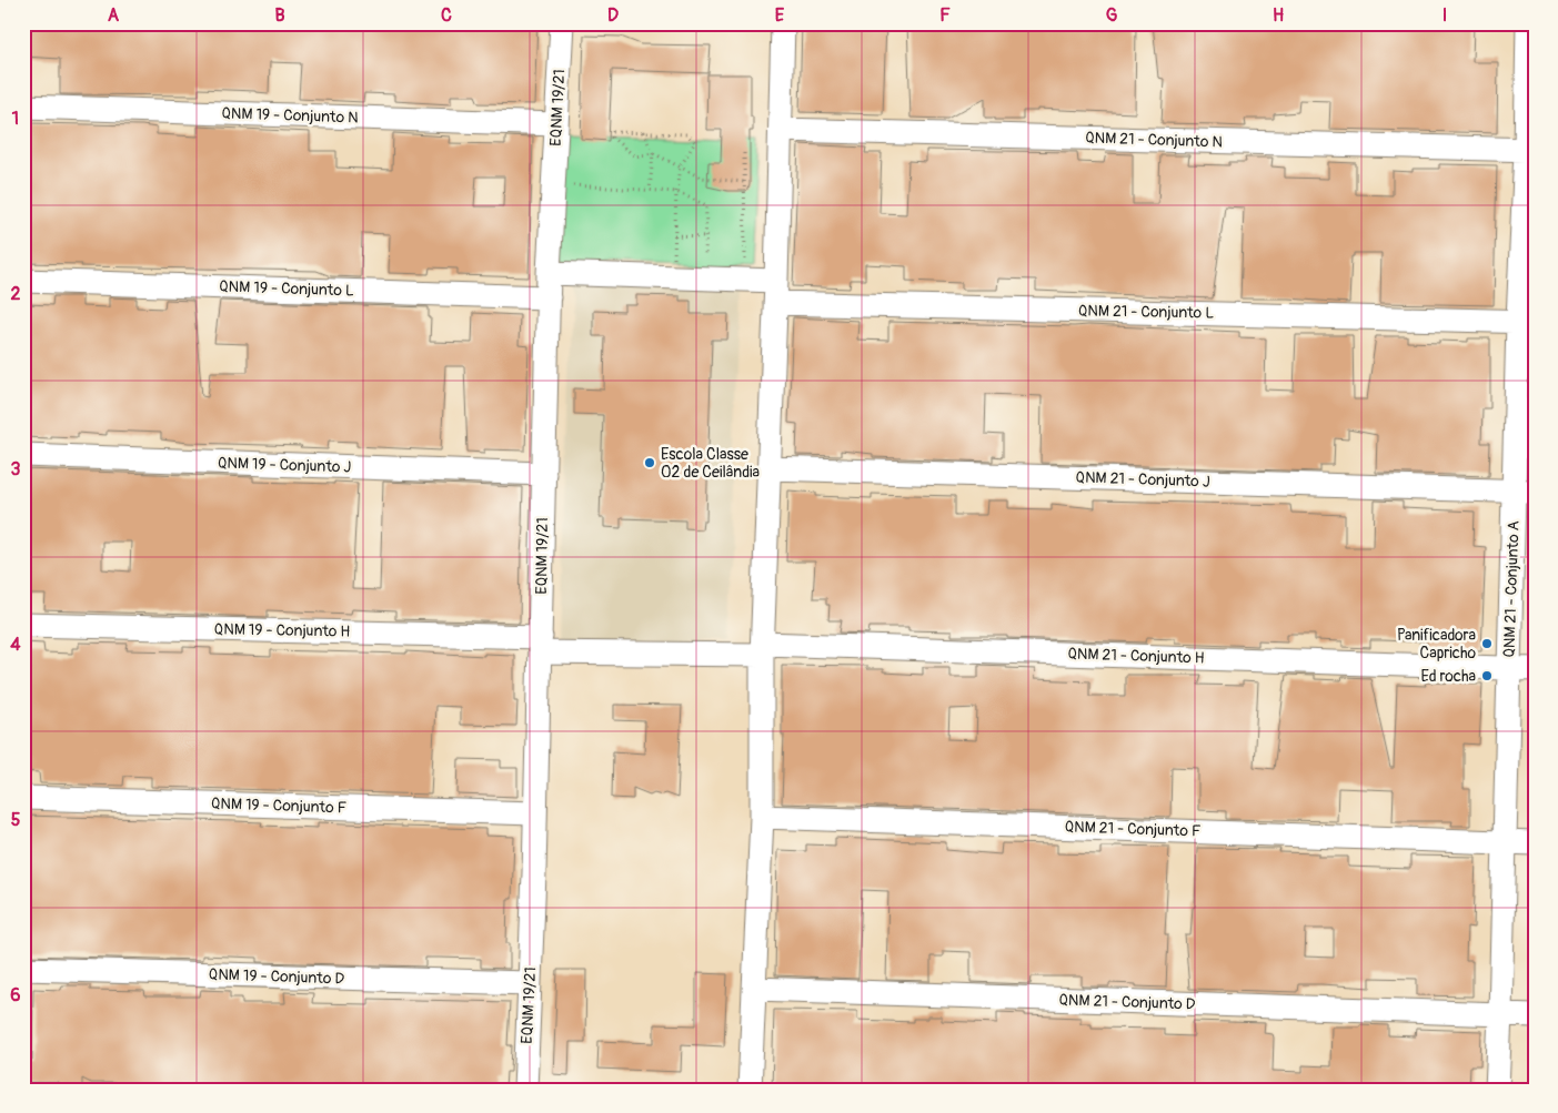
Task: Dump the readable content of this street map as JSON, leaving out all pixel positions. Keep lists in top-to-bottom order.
{
  "streets": {
    "street": [
      "EQNM 19/21",
      "QNM 19 - Conjunto N",
      "QNM 21 - Conjunto N",
      "QNM 19 - Conjunto L",
      "QNM 21 - Conjunto L",
      "QNM 19 - Conjunto J",
      "QNM 21 - Conjunto J",
      "QNM 21 - Conjunto A",
      "QNM 19 - Conjunto H",
      "QNM 21 - Conjunto H",
      "QNM 19 - Conjunto F",
      "QNM 21 - Conjunto F",
      "QNM 19 - Conjunto D",
      "QNM 21 - Conjunto D"
    ]
  },
  "crossings": [
    ["EQNM 19/21", "QNM 19 - Conjunto N"],
    ["EQNM 19/21", "QNM 19 - Conjunto L"],
    ["EQNM 19/21", "QNM 21 - Conjunto L"],
    ["EQNM 19/21", "QNM 19 - Conjunto J"],
    ["EQNM 19/21", "QNM 19 - Conjunto H"],
    ["EQNM 19/21", "QNM 19 - Conjunto F"],
    ["EQNM 19/21", "QNM 19 - Conjunto D"],
    ["QNM 21 - Conjunto N", "QNM 21 - Conjunto A"],
    ["QNM 21 - Conjunto L", "QNM 21 - Conjunto A"],
    ["QNM 21 - Conjunto J", "QNM 21 - Conjunto A"],
    ["QNM 21 - Conjunto A", "QNM 21 - Conjunto H"],
    ["QNM 21 - Conjunto A", "QNM 21 - Conjunto F"],
    ["QNM 21 - Conjunto A", "QNM 21 - Conjunto D"],
    ["QNM 19 - Conjunto H", "QNM 21 - Conjunto H"]
  ],
  "places": ["Escola Classe 02 de Ceilândia", "Panificadora Capricho", "Ed rocha"],
  "grid": {
    "columns": [
      "A",
      "B",
      "C",
      "D",
      "E",
      "F",
      "G",
      "H",
      "I"
    ],
    "rows": [
      "1",
      "2",
      "3",
      "4",
      "5",
      "6"
    ]
  }
}
